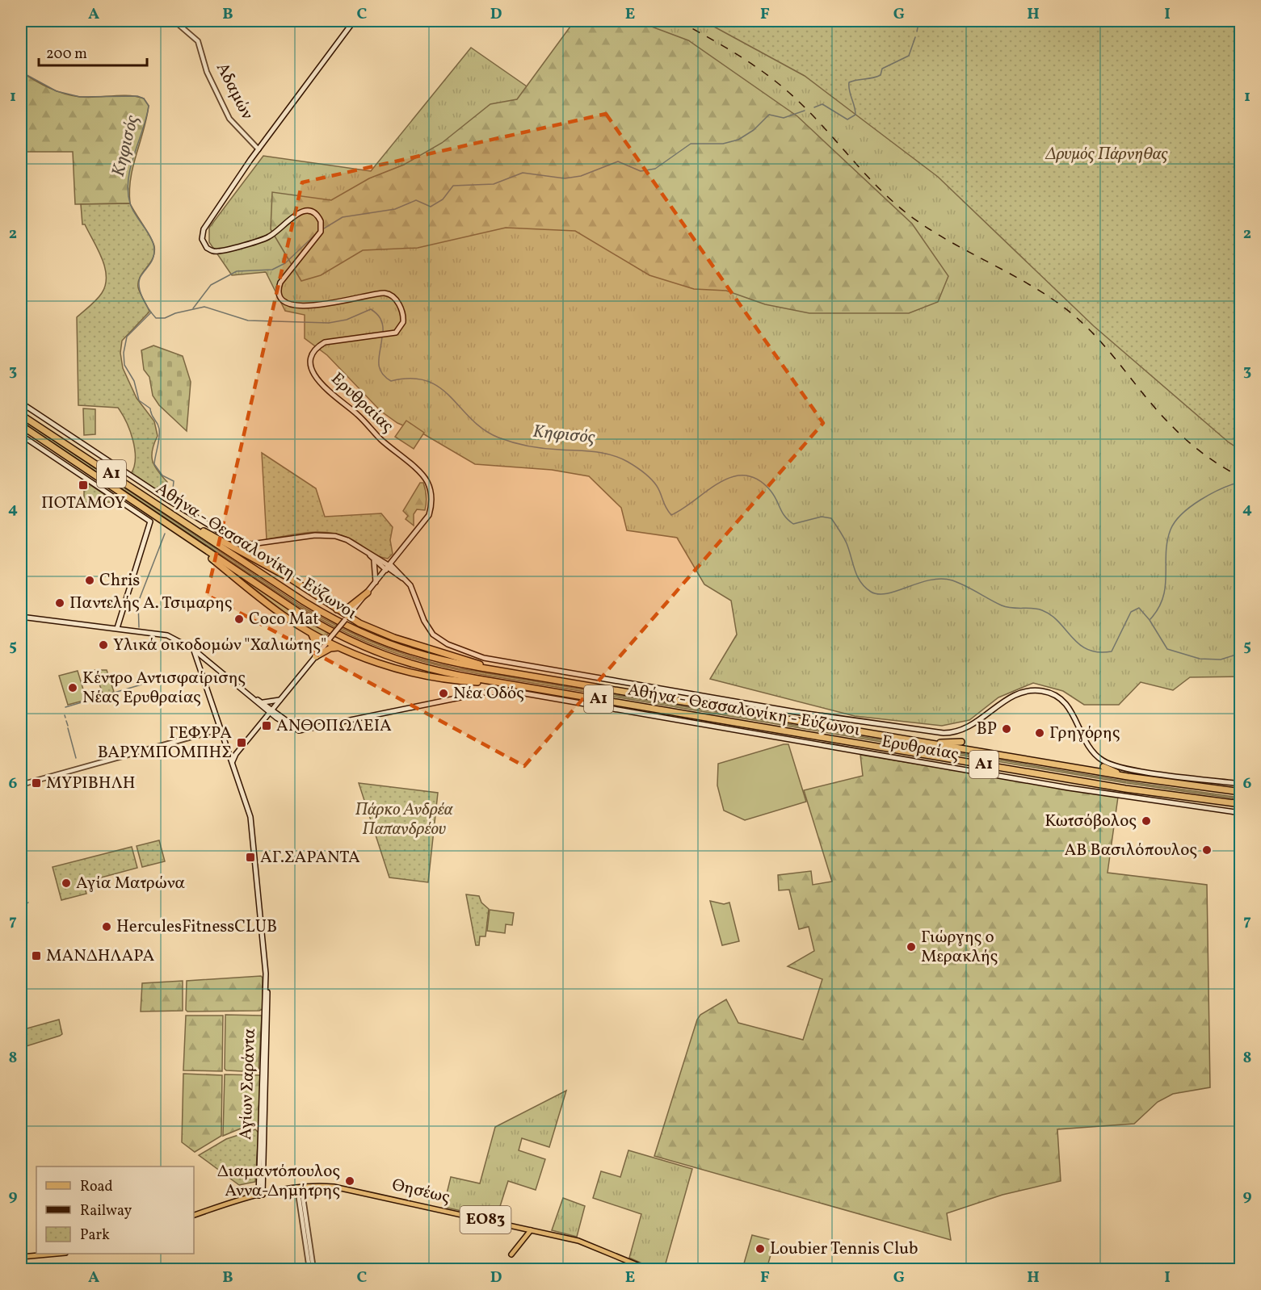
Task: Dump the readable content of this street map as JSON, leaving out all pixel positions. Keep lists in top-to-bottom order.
{
  "streets": {
    "highway": ["Α1", "Αθήνα - Θεσσαλονίκη - Εύζωνοι"],
    "main road": [
      "Ερυθραίας",
      "Αγίων Σαράντα",
      "Θησέως",
      "ΕΟ83"
    ],
    "street": ["Αδαμών"]
  },
  "crossings": [
    ["Αδαμών", "Ερυθραίας"],
    ["Ερυθραίας", "Αγίων Σαράντα"],
    ["Αγίων Σαράντα", "ΕΟ83"],
    ["Θησέως", "ΕΟ83"]
  ],
  "water": ["Κηφισός"],
  "parks": ["Δρυμός Πάρνηθας", "Πάρκο Ανδρέα Παπανδρέου"],
  "places": {
    "transit": [
      "ΠΟΤΑΜΟΥ",
      "ΑΝΘΟΠΩΛΕΙΑ",
      "ΓΕΦΥΡΑ ΒΑΡΥΜΠΟΜΠΗΣ",
      "ΜΥΡΙΒΗΛΗ",
      "ΑΓ.ΣΑΡΑΝΤΑ",
      "ΜΑΝΔΗΛΑΡΑ"
    ],
    "other": [
      "Chris",
      "Παντελής Α. Τσιμαρης",
      "Coco Mat",
      "Υλικά οικοδομών \"Χαλιώτης\"",
      "Κέντρο Αντισφαίρισης Νέας Ερυθραίας",
      "Νέα Οδός",
      "BP",
      "Γρηγόρης",
      "Κωτσόβολος",
      "ΑΒ Βασιλόπουλος",
      "Αγία Ματρώνα",
      "HerculesFitnessCLUB",
      "Γιώργης ο Μερακλής",
      "Διαμαντόπουλος Αννα-Δημήτρης",
      "Loubier Tennis Club"
    ]
  },
  "legend": ["Road", "Railway", "Park"],
  "scale_bar": "200 m",
  "grid": {
    "columns": [
      "A",
      "B",
      "C",
      "D",
      "E",
      "F",
      "G",
      "H",
      "I"
    ],
    "rows": [
      "1",
      "2",
      "3",
      "4",
      "5",
      "6",
      "7",
      "8",
      "9"
    ]
  }
}
